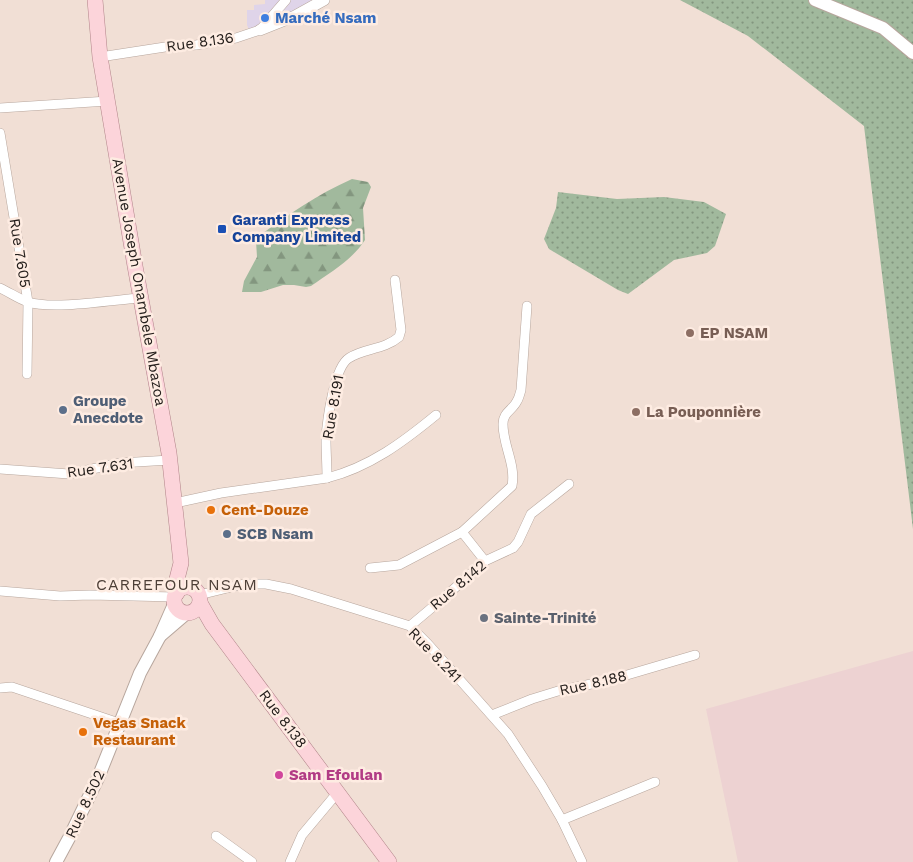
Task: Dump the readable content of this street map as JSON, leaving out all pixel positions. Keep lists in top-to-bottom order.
{
  "streets": {
    "main road": ["Avenue Joseph Onambele Mbazoa", "Rue 8.138", "Rue 8.502"],
    "street": [
      "Rue 8.136",
      "Rue 7.605",
      "Rue 8.191",
      "Rue 7.631",
      "Rue 8.142",
      "Rue 8.241",
      "Rue 8.188"
    ]
  },
  "crossings": [
    ["Rue 8.136", "Avenue Joseph Onambele Mbazoa"],
    ["Avenue Joseph Onambele Mbazoa", "Rue 7.631"],
    ["Avenue Joseph Onambele Mbazoa", "Rue 8.241"],
    ["Avenue Joseph Onambele Mbazoa", "Rue 8.138"],
    ["Avenue Joseph Onambele Mbazoa", "Rue 8.502"],
    ["Rue 8.142", "Rue 8.241"],
    ["Rue 8.241", "Rue 8.188"],
    ["Rue 8.241", "Rue 8.138"],
    ["Rue 8.241", "Rue 8.502"],
    ["Rue 8.138", "Rue 8.502"]
  ],
  "districts": ["CARREFOUR NSAM"],
  "places": {
    "other": [
      "Marché Nsam",
      "EP NSAM",
      "Groupe Anecdote",
      "La Pouponnière",
      "Cent-Douze",
      "SCB Nsam",
      "Sainte-Trinité",
      "Vegas Snack Restaurant",
      "Sam Efoulan"
    ],
    "transit": ["Garanti Express Company Limited"]
  }
}
